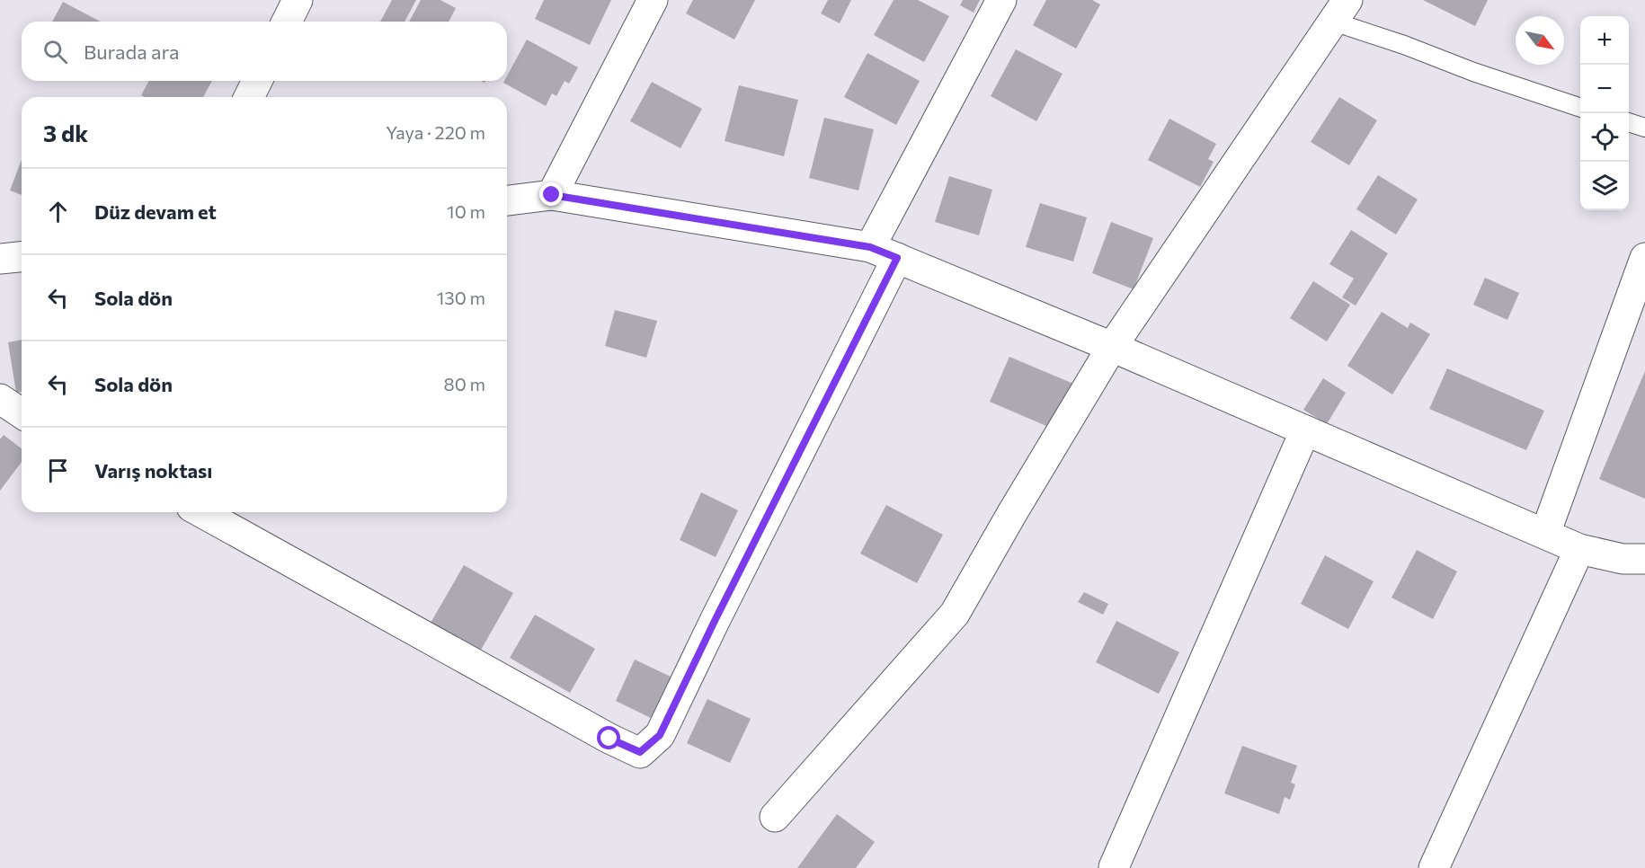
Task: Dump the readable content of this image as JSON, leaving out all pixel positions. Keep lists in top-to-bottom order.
{
  "north": "bottom right",
  "page": {
    "map_buttons": ["+", "−"],
    "search": "Burada ara",
    "heading": ["3 dk", "Yaya · 220 m"],
    "list": [
      ["Düz devam et", "10 m"],
      ["Sola dön", "130 m"],
      ["Sola dön", "80 m"],
      "Varış noktası"
    ]
  }
}
